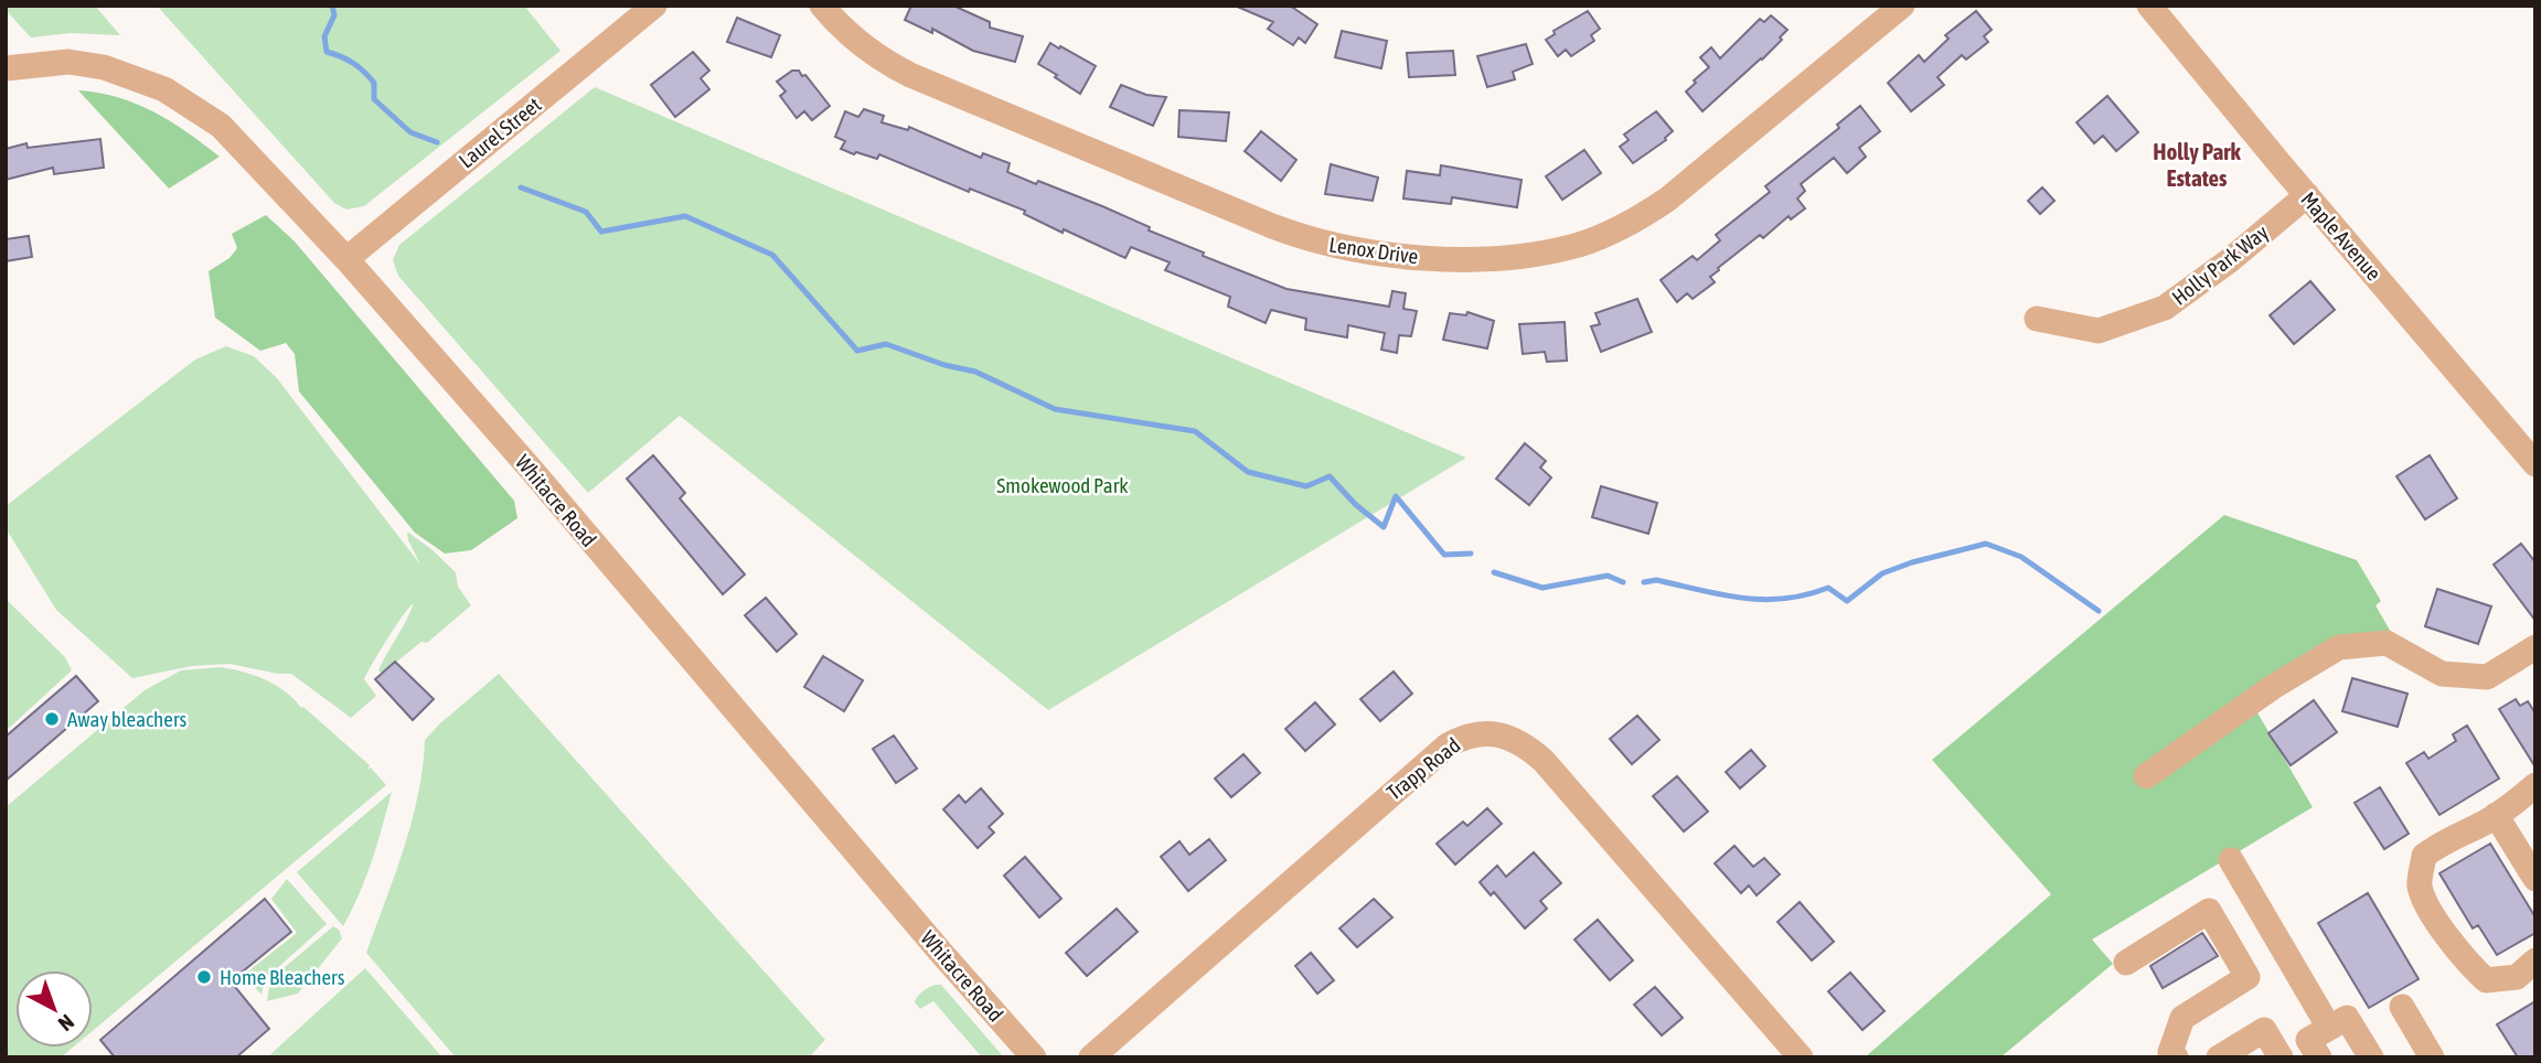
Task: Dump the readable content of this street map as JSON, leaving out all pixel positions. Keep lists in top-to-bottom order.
{
  "streets": {
    "street": [
      "Laurel Street",
      "Maple Avenue",
      "Lenox Drive",
      "Holly Park Way",
      "Whitacre Road",
      "Trapp Road"
    ]
  },
  "crossings": [
    ["Laurel Street", "Whitacre Road"],
    ["Maple Avenue", "Holly Park Way"]
  ],
  "districts": ["Holly Park Estates"],
  "parks": ["Smokewood Park"],
  "places": ["Away bleachers", "Home Bleachers"],
  "north": "bottom right"
}
